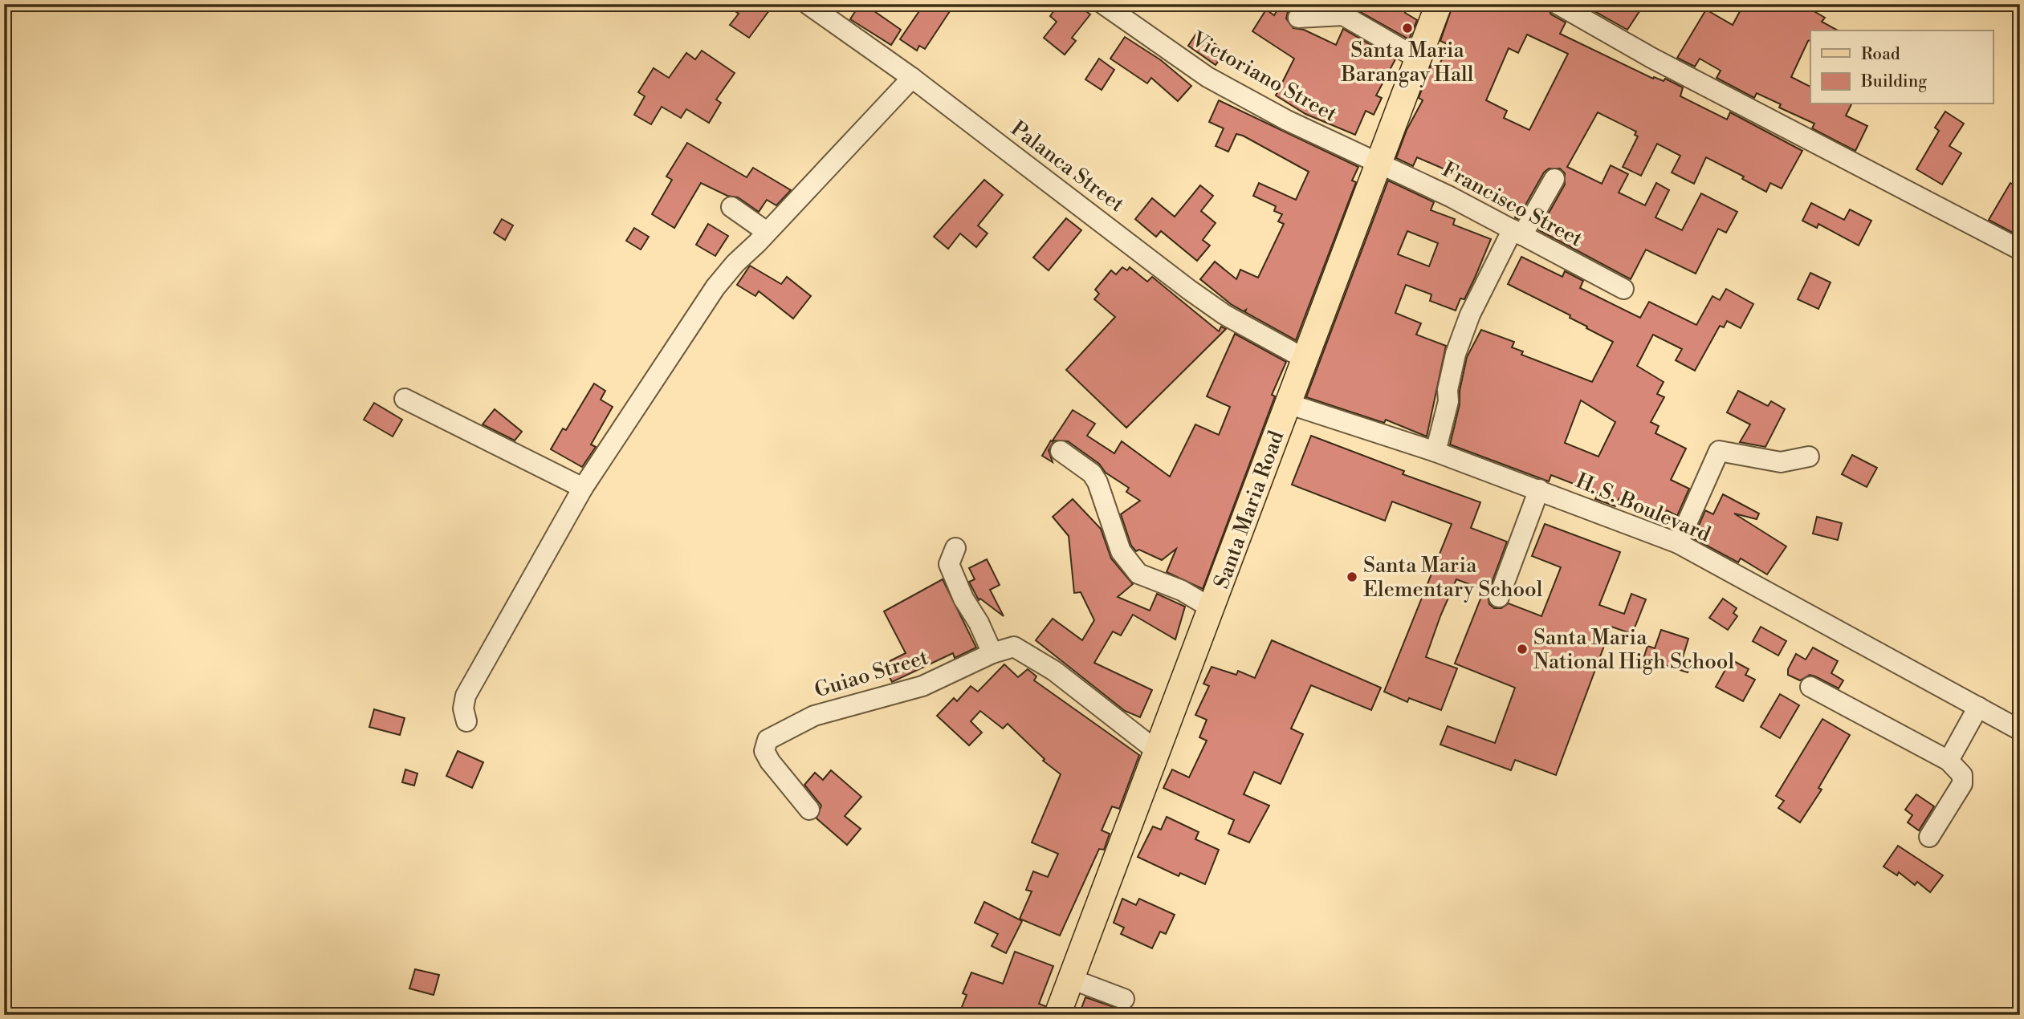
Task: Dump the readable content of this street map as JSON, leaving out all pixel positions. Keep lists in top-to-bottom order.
{
  "streets": {
    "main road": ["Santa Maria Road"],
    "street": [
      "Victoriano Street",
      "Palanca Street",
      "Francisco Street",
      "H. S. Boulevard",
      "Guiao Street"
    ]
  },
  "crossings": [
    ["Victoriano Street", "Francisco Street"],
    ["Victoriano Street", "Santa Maria Road"],
    ["Palanca Street", "Santa Maria Road"],
    ["Francisco Street", "Santa Maria Road"],
    ["H. S. Boulevard", "Santa Maria Road"],
    ["Santa Maria Road", "Guiao Street"]
  ],
  "places": ["Santa Maria Barangay Hall", "Santa Maria Elementary School", "Santa Maria National High School"],
  "legend": ["Road", "Building"]
}
